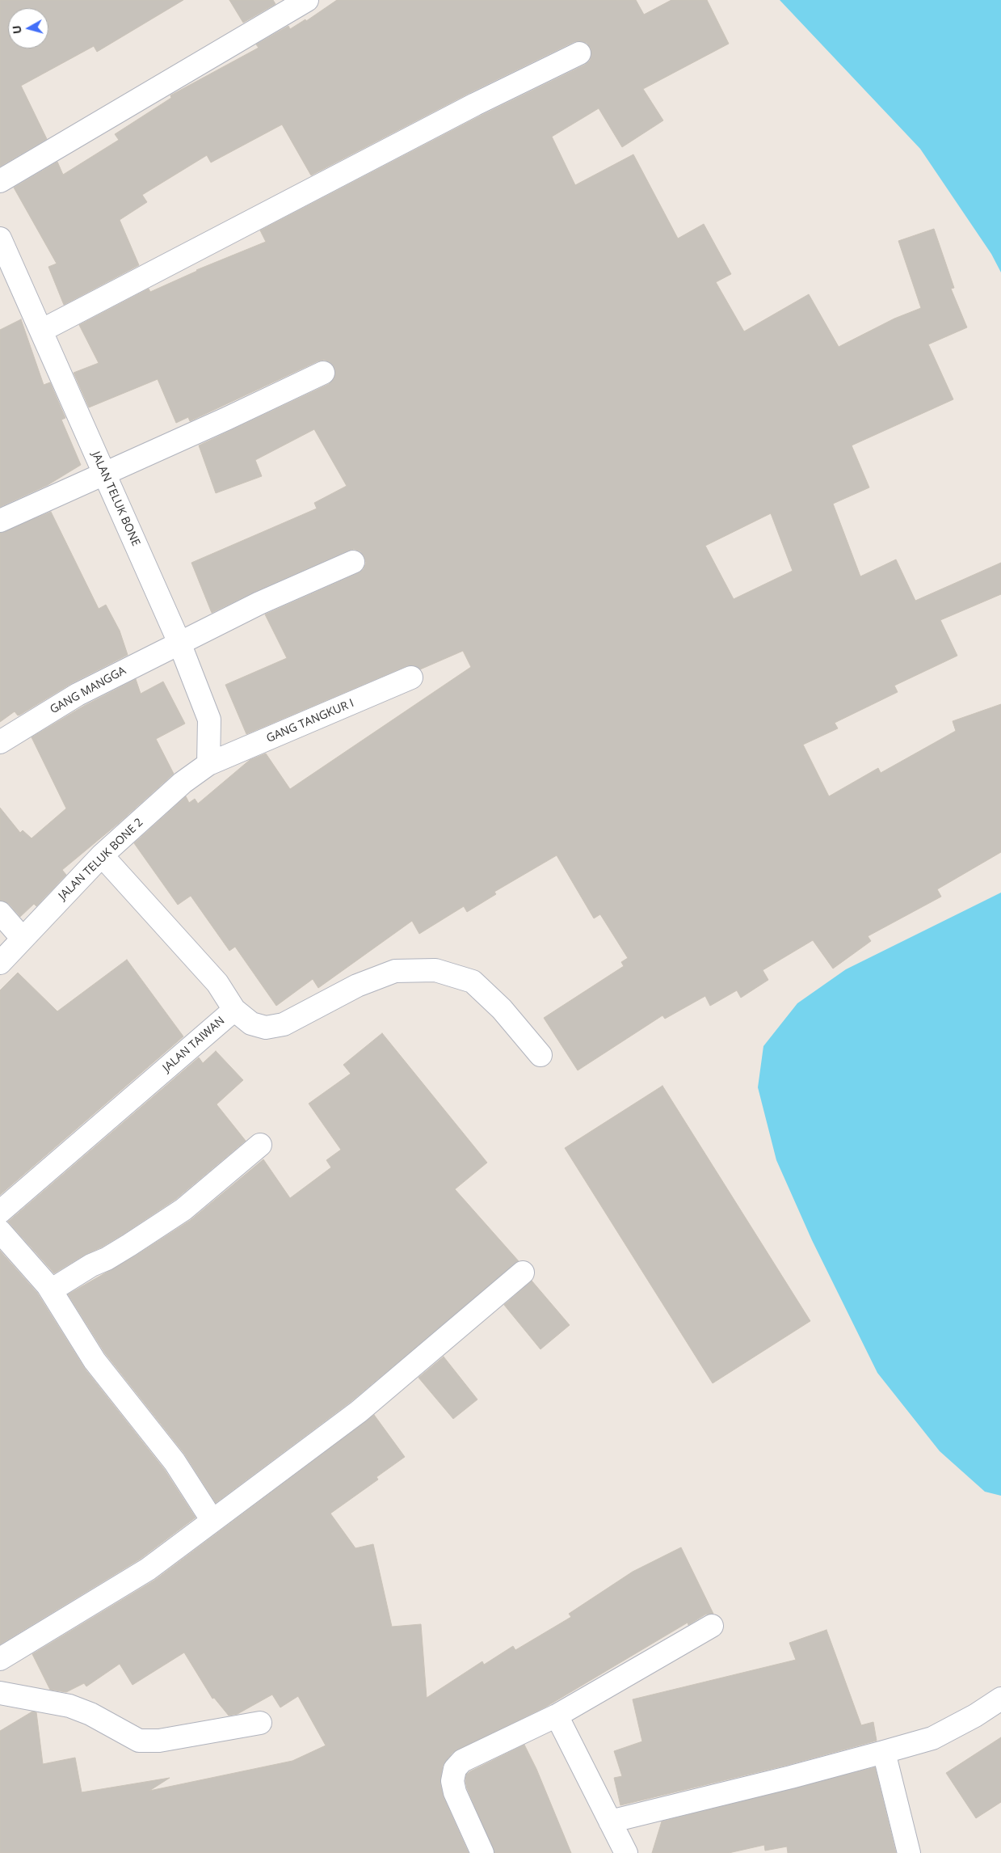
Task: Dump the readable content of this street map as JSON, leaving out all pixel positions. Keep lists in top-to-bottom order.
{
  "streets": {
    "street": [
      "JALAN TELUK BONE",
      "GANG MANGGA",
      "GANG TANGKUR I",
      "JALAN TELUK BONE 2",
      "JALAN TAIWAN"
    ]
  },
  "crossings": [
    ["JALAN TELUK BONE", "GANG MANGGA"],
    ["JALAN TELUK BONE", "GANG TANGKUR I"],
    ["JALAN TELUK BONE", "JALAN TELUK BONE 2"],
    ["GANG TANGKUR I", "JALAN TELUK BONE 2"],
    ["JALAN TELUK BONE 2", "JALAN TAIWAN"]
  ],
  "north": "left"
}
